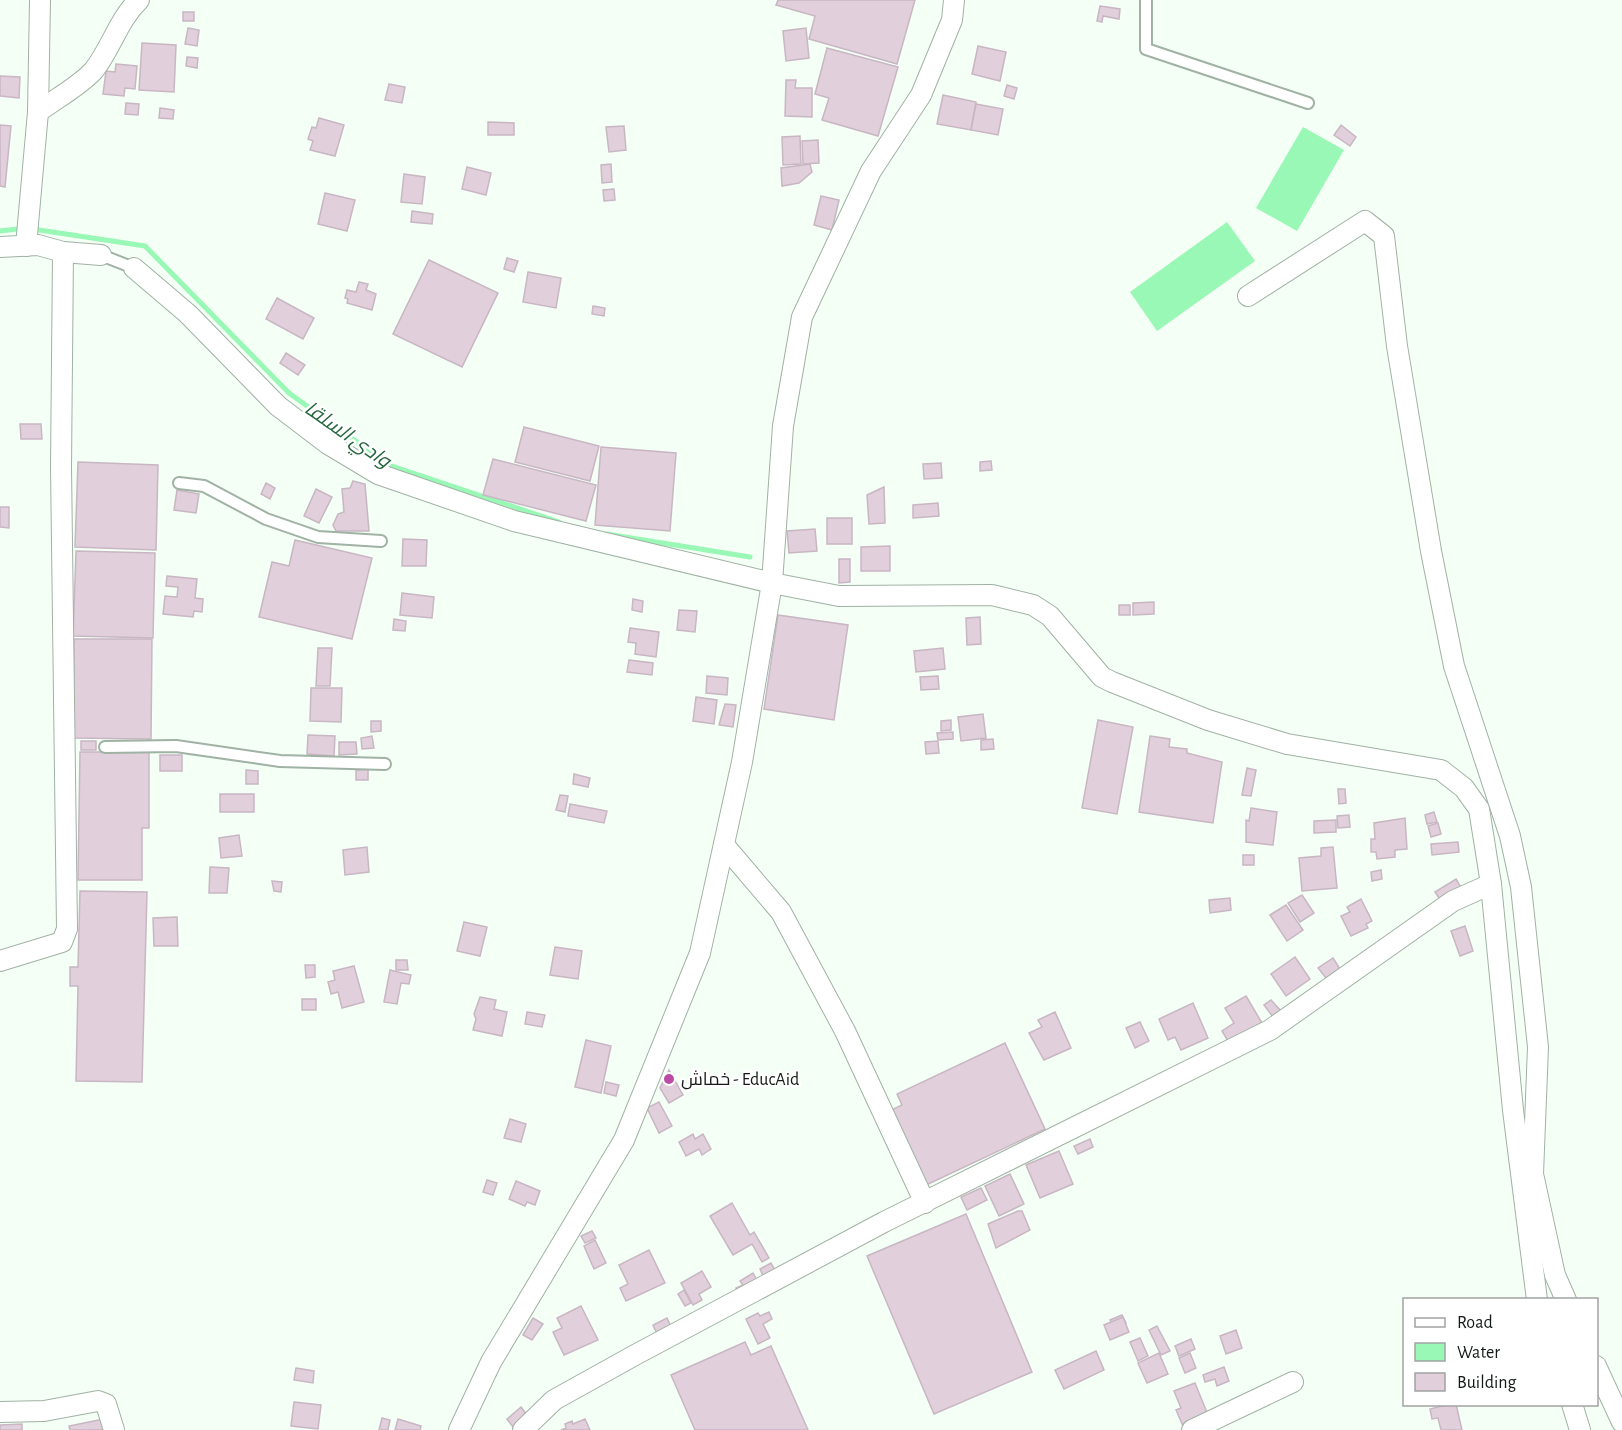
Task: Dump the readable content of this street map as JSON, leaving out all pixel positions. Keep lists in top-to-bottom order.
{
  "water": ["وادي السلقا"],
  "places": ["خماش - EducAid"],
  "legend": ["Road", "Water", "Building"]
}
